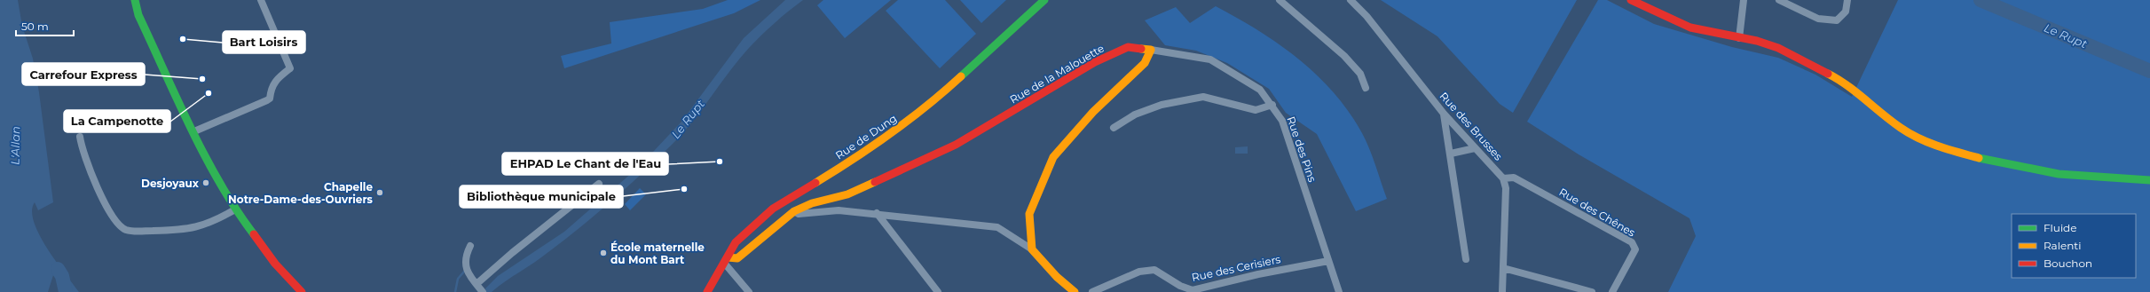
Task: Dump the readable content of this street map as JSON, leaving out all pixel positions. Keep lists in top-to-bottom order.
{
  "streets": {
    "main road": ["Rue de la Malouette", "Rue de Dung"],
    "street": [
      "Rue des Brusses",
      "Rue des Pins",
      "Rue des Chênes",
      "Rue des Cerisiers"
    ]
  },
  "crossings": [
    ["Rue de la Malouette", "Rue de Dung"],
    ["Rue de la Malouette", "Rue des Pins"],
    ["Rue des Brusses", "Rue des Chênes"],
    ["Rue des Pins", "Rue des Cerisiers"]
  ],
  "water": ["Le Rupt", "L'Allan"],
  "places": [
    "Bart Loisirs",
    "Carrefour Express",
    "La Campenotte",
    "EHPAD Le Chant de l'Eau",
    "Desjoyaux",
    "Bibliothèque municipale",
    "Chapelle Notre-Dame-des-Ouvriers",
    "École maternelle du Mont Bart"
  ],
  "legend": ["Fluide", "Ralenti", "Bouchon"],
  "scale_bar": "50 m"
}
